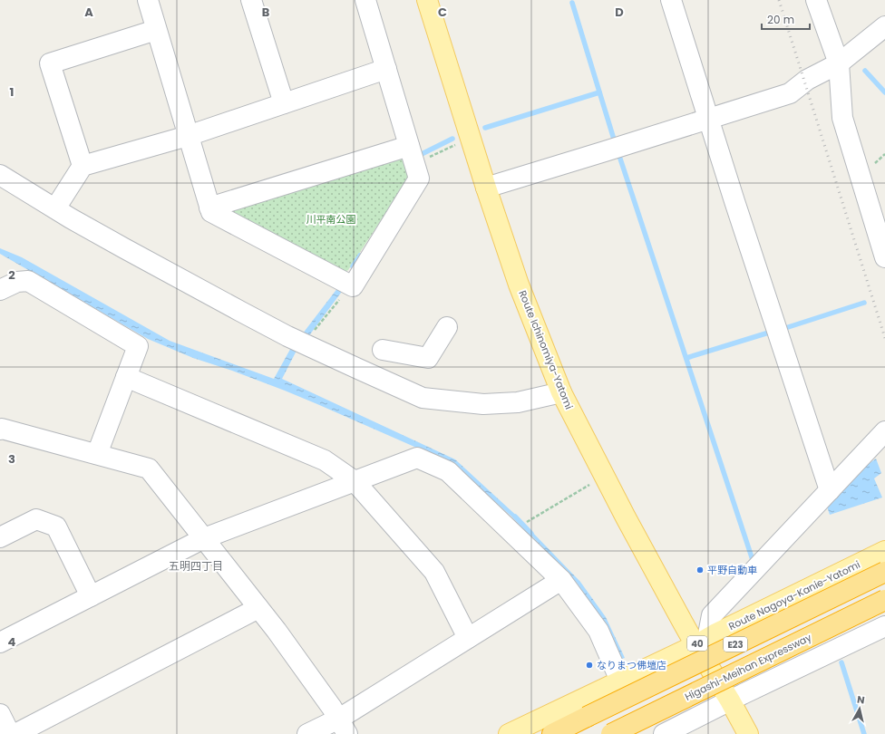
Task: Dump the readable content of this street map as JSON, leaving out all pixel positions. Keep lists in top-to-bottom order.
{
  "streets": {
    "highway": ["E23", "Higashi-Meihan Expressway"],
    "main road": ["Route Ichinomiya-Yatomi", "Route Nagoya-Kanie-Yatomi", "40"]
  },
  "crossings": [
    ["Route Ichinomiya-Yatomi", "Route Nagoya-Kanie-Yatomi"]
  ],
  "districts": ["五明四丁目"],
  "parks": ["川平南公園"],
  "places": ["平野自動車", "なりまつ佛壇店"],
  "scale_bar": "20 m",
  "north": "top",
  "grid": {
    "columns": [
      "A",
      "B",
      "C",
      "D"
    ],
    "rows": [
      "1",
      "2",
      "3",
      "4"
    ]
  }
}
